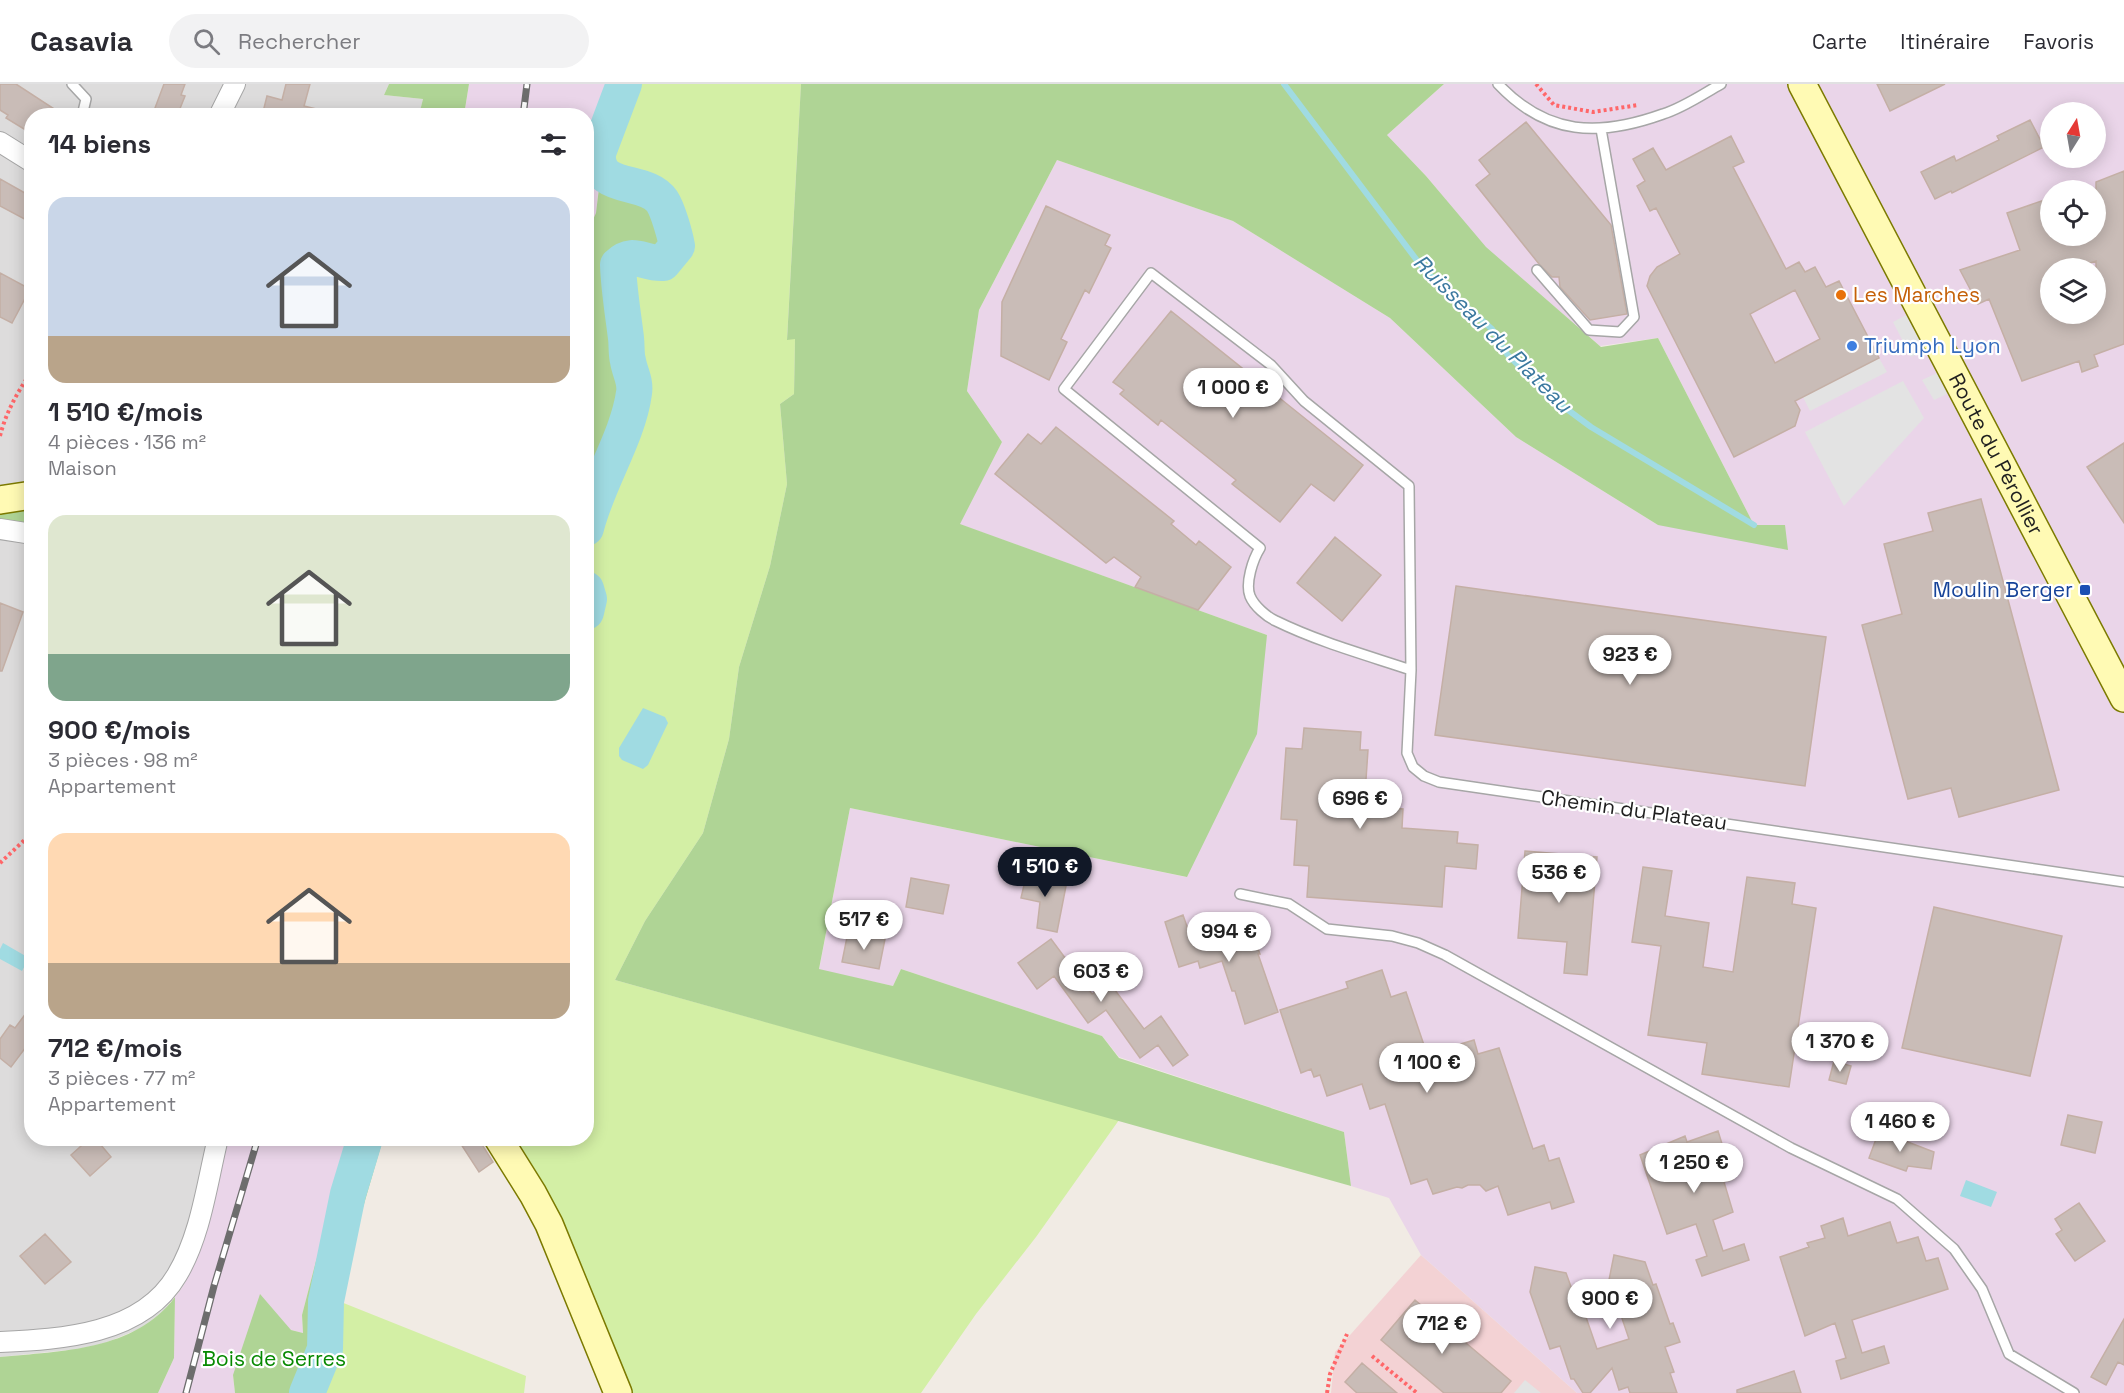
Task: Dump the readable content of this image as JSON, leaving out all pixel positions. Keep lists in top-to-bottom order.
{
  "streets": {
    "main road": ["Route du Pérollier"],
    "lane": ["Chemin du Plateau"]
  },
  "water": ["Ruisseau du Plateau"],
  "parks": ["Bois de Serres"],
  "places": {
    "other": ["Les Marches", "Triumph Lyon"],
    "transit": ["Moulin Berger"]
  },
  "north": "top",
  "page": {
    "header": "Casavia",
    "search": "Rechercher",
    "nav": ["Carte", "Itinéraire", "Favoris"],
    "heading": "14 biens",
    "list": [
      {
        "name": "1 510 €/mois",
        "note": "4 pièces · 136 m² · Maison"
      },
      {
        "name": "900 €/mois",
        "note": "3 pièces · 98 m² · Appartement"
      },
      {
        "name": "712 €/mois",
        "note": "3 pièces · 77 m² · Appartement"
      }
    ],
    "price": [
      "1 000 €",
      "923 €",
      "696 €",
      "1 510 €",
      "536 €",
      "517 €",
      "994 €",
      "603 €",
      "1 370 €",
      "1 100 €",
      "1 460 €",
      "1 250 €",
      "900 €",
      "712 €"
    ]
  }
}
